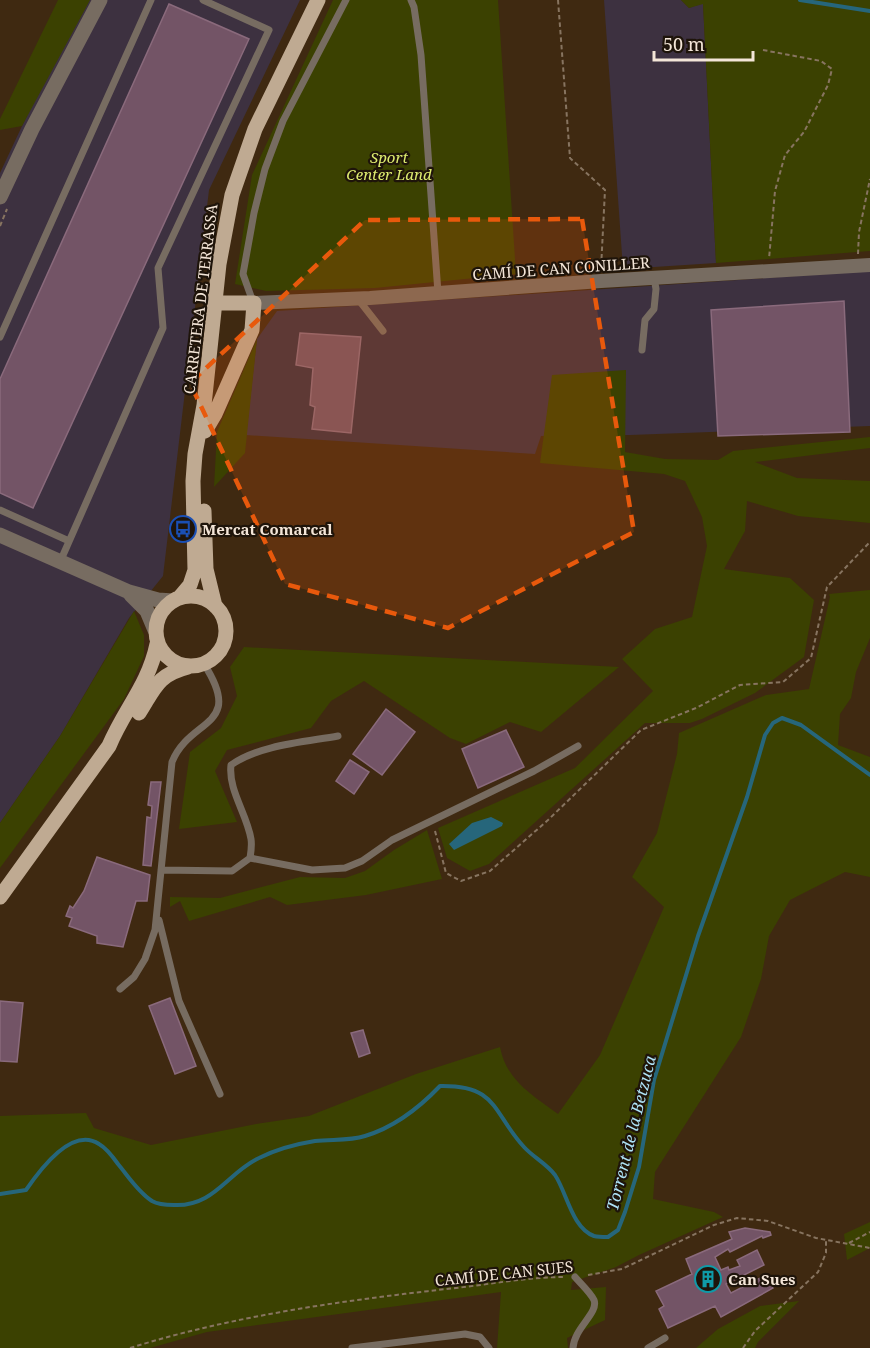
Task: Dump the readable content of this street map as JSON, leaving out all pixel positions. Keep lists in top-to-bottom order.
{
  "streets": {
    "main road": ["CARRETERA DE TERRASSA"],
    "street": ["CAMÍ DE CAN CONILLER"],
    "path": ["CAMÍ DE CAN SUES"]
  },
  "water": ["Torrent de la Betzuca"],
  "parks": ["Sport Center Land"],
  "places": {
    "bus stop": ["Mercat Comarcal"],
    "building": ["Can Sues"]
  },
  "scale_bar": "50 m"
}
